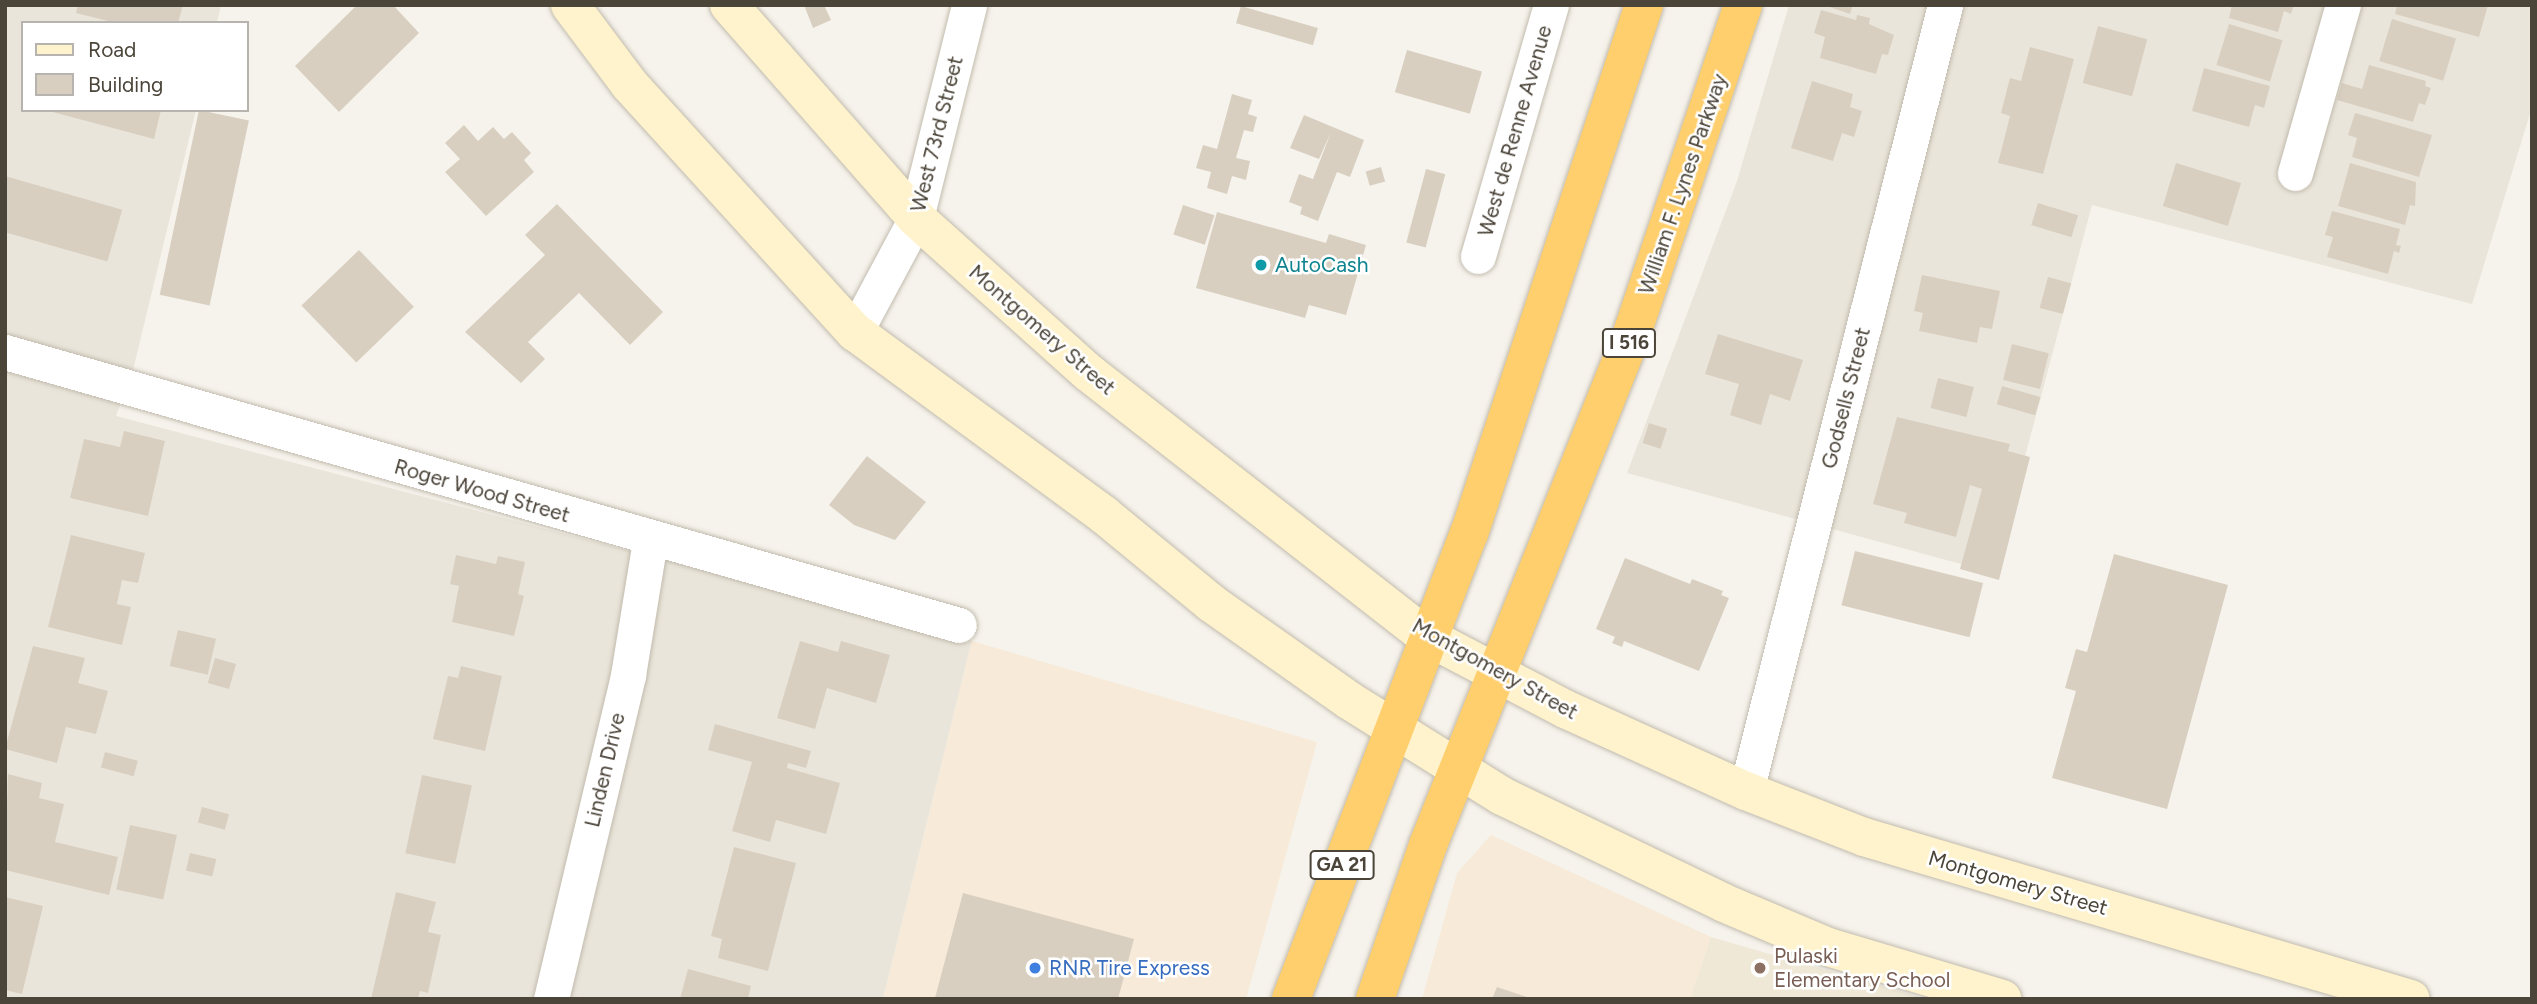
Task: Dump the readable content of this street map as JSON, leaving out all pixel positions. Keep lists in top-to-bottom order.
{
  "streets": {
    "highway": ["William F. Lynes Parkway", "I 516", "GA 21"],
    "street": [
      "West de Renne Avenue",
      "West 73rd Street",
      "Montgomery Street",
      "Godsells Street",
      "Roger Wood Street",
      "Linden Drive"
    ]
  },
  "crossings": [
    ["West 73rd Street", "Montgomery Street"],
    ["William F. Lynes Parkway", "Montgomery Street"],
    ["Montgomery Street", "Godsells Street"],
    ["Montgomery Street", "GA 21"],
    ["Roger Wood Street", "Linden Drive"]
  ],
  "places": ["AutoCash", "RNR Tire Express", "Pulaski Elementary School"],
  "legend": ["Road", "Building"]
}
